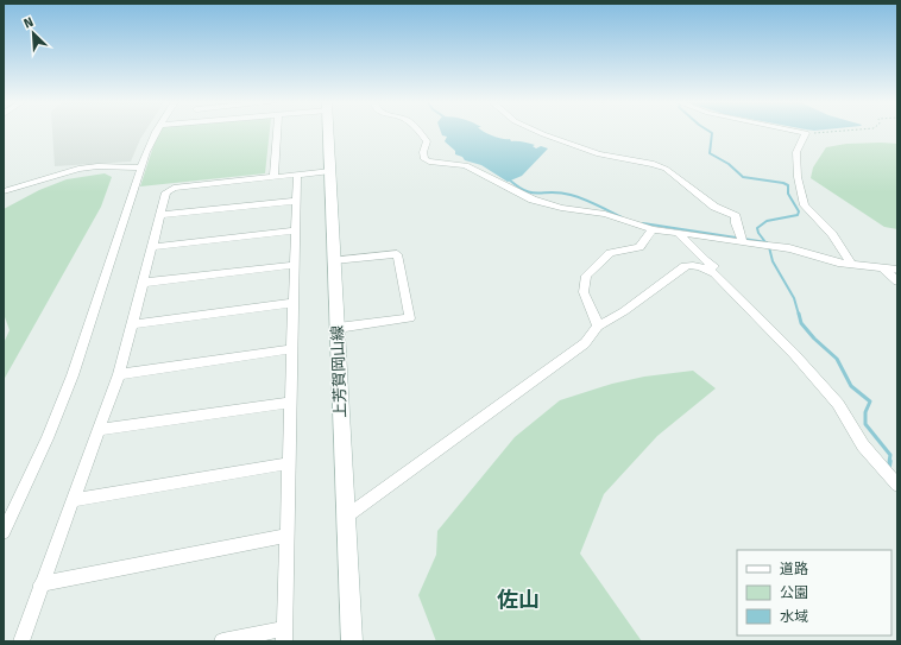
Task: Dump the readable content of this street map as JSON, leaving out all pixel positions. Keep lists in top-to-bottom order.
{
  "streets": {
    "main road": ["上芳賀岡山線"]
  },
  "districts": ["佐山"],
  "legend": ["道路", "公園", "水域"],
  "north": "top left"
}
